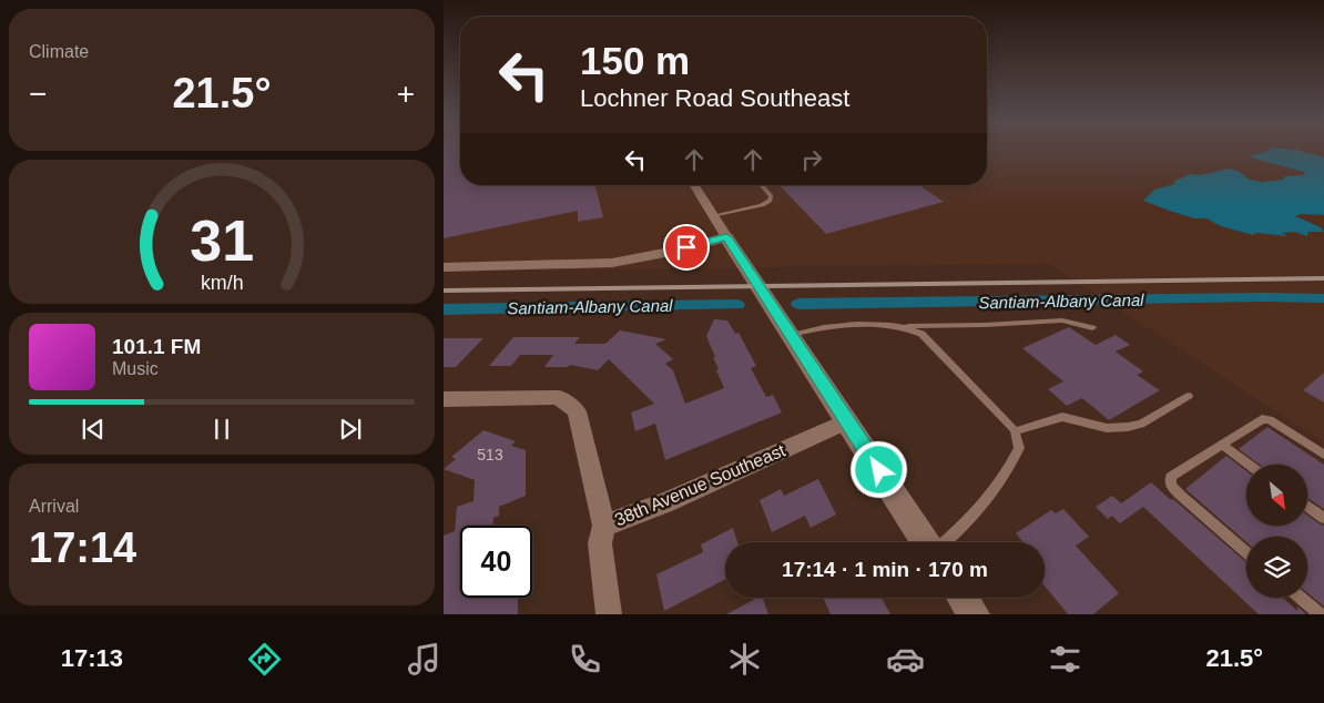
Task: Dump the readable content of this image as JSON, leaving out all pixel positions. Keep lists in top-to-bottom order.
{
  "streets": {
    "street": ["38th Avenue Southeast"]
  },
  "water": ["Santiam-Albany Canal"],
  "house_numbers": ["513"],
  "north": "bottom right",
  "page": {
    "tile": [
      "Climate",
      ["Arrival", "17:14"]
    ],
    "turn": ["150 m", "Lochner Road Southeast"],
    "heat": ["−", "21.5°", "+"],
    "song": ["101.1 FM", "Music"],
    "limit": "40",
    "trip": "17:14 · 1 min · 170 m",
    "tabs": ["17:13", "21.5°"],
    "gauge": ["31", "km/h"]
  }
}
